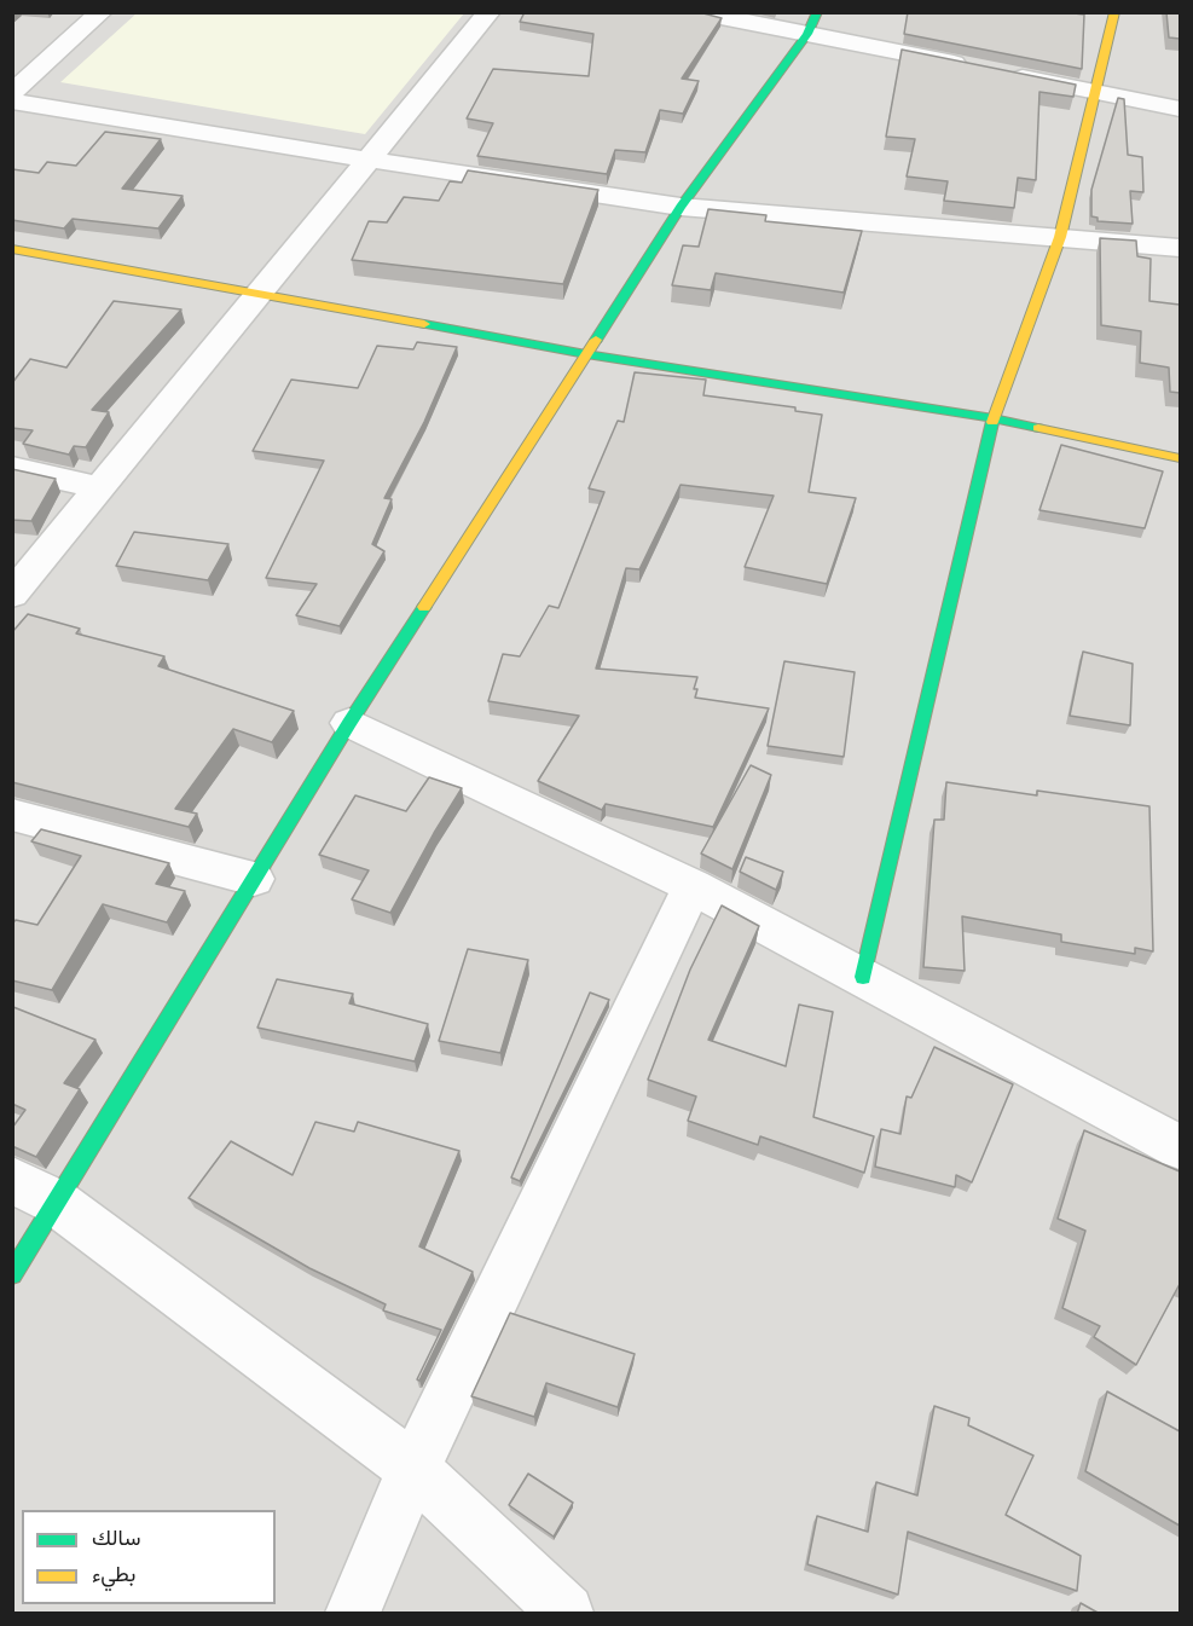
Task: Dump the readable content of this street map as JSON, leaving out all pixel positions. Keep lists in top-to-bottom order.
{
  "legend": ["سالك", "بطيء"]
}
